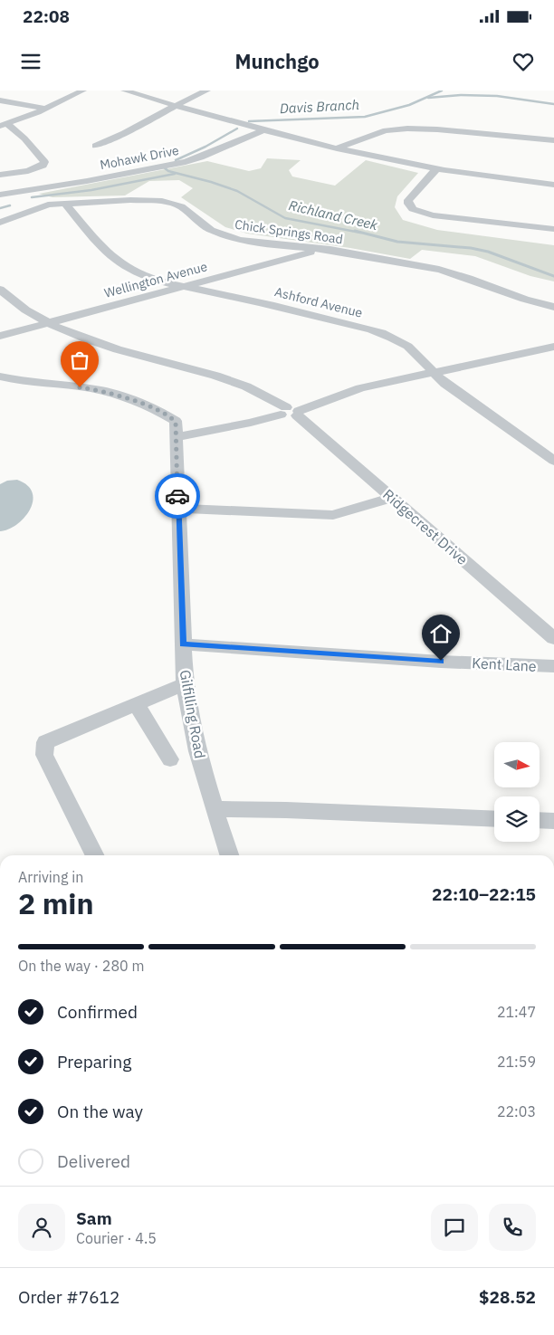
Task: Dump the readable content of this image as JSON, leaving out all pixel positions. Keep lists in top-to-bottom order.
{
  "streets": {
    "street": [
      "Mohawk Drive",
      "Chick Springs Road",
      "Wellington Avenue",
      "Ashford Avenue",
      "Ridgecrest Drive",
      "Kent Lane",
      "Gilfilling Road"
    ]
  },
  "crossings": [
    ["Mohawk Drive", "Chick Springs Road"],
    ["Chick Springs Road", "Wellington Avenue"],
    ["Chick Springs Road", "Ashford Avenue"],
    ["Wellington Avenue", "Ashford Avenue"],
    ["Wellington Avenue", "Ridgecrest Drive"],
    ["Kent Lane", "Gilfilling Road"]
  ],
  "water": ["Davis Branch", "Richland Creek"],
  "north": "right",
  "page": {
    "status": "22:08",
    "header": "Munchgo",
    "heading": ["2 min", "Arriving in", "22:10–22:15"],
    "panel": [
      "Sam",
      "Courier · 4.5",
      "Order #7612",
      "$28.52"
    ],
    "bar": "On the way · 280 m",
    "list": [
      ["Confirmed", "21:47"],
      ["Preparing", "21:59"],
      ["On the way", "22:03"],
      "Delivered"
    ]
  }
}
